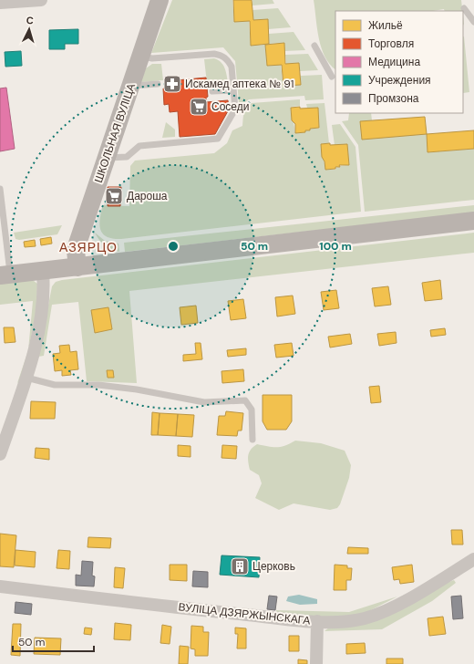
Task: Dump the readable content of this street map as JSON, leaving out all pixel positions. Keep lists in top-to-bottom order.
{
  "streets": {
    "main road": ["ШКОЛЬНАЯ ВУЛІЦА"],
    "street": ["ВУЛІЦА ДЗЯРЖЫНСКАГА"]
  },
  "districts": ["АЗЯРЦО"],
  "places": {
    "pharmacy": ["Искамед аптека № 91"],
    "supermarket": ["Соседи", "Дароша"],
    "building": ["Церковь"]
  },
  "legend": [
    "Жильё",
    "Торговля",
    "Медицина",
    "Учреждения",
    "Промзона"
  ],
  "scale_bar": "50 m",
  "north": "top",
  "rings": ["50 m", "100 m"]
}
